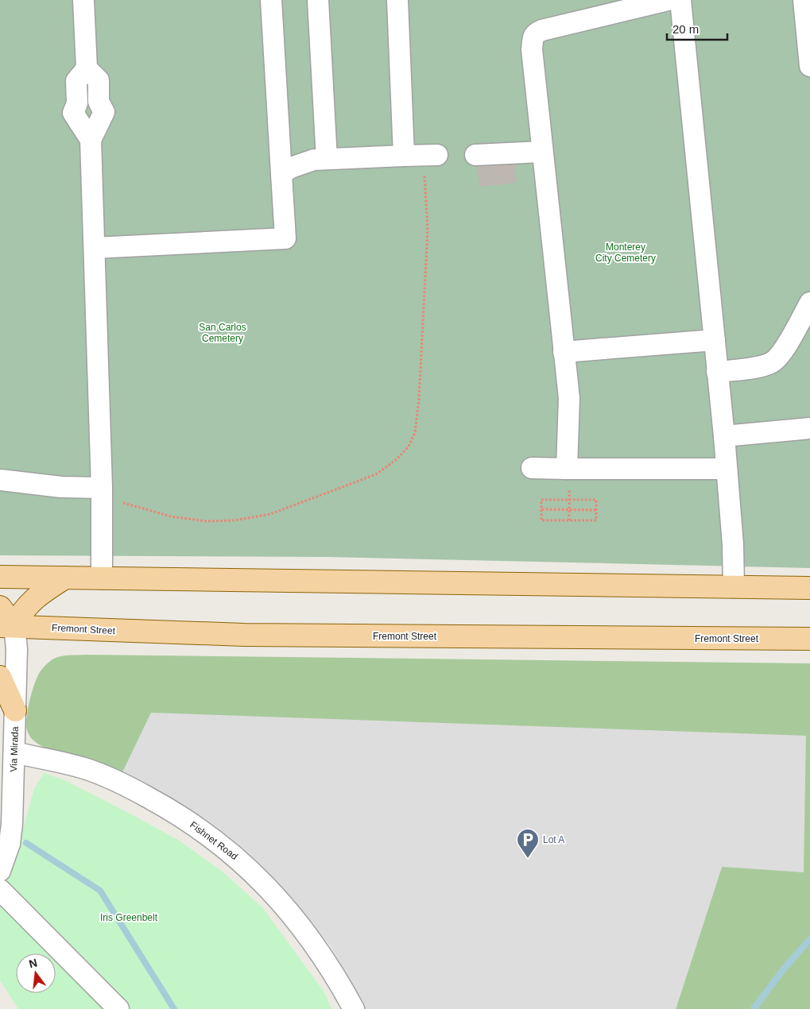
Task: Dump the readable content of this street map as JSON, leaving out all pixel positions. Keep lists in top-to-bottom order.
{
  "streets": {
    "main road": ["Fremont Street"],
    "street": ["Via Mirada", "Fishnet Road"]
  },
  "crossings": [
    ["Fremont Street", "Via Mirada"],
    ["Via Mirada", "Fishnet Road"]
  ],
  "parks": ["Monterey City Cemetery", "San Carlos Cemetery", "Iris Greenbelt"],
  "places": {
    "parking": ["Lot A"]
  },
  "scale_bar": "20 m",
  "north": "top"
}
